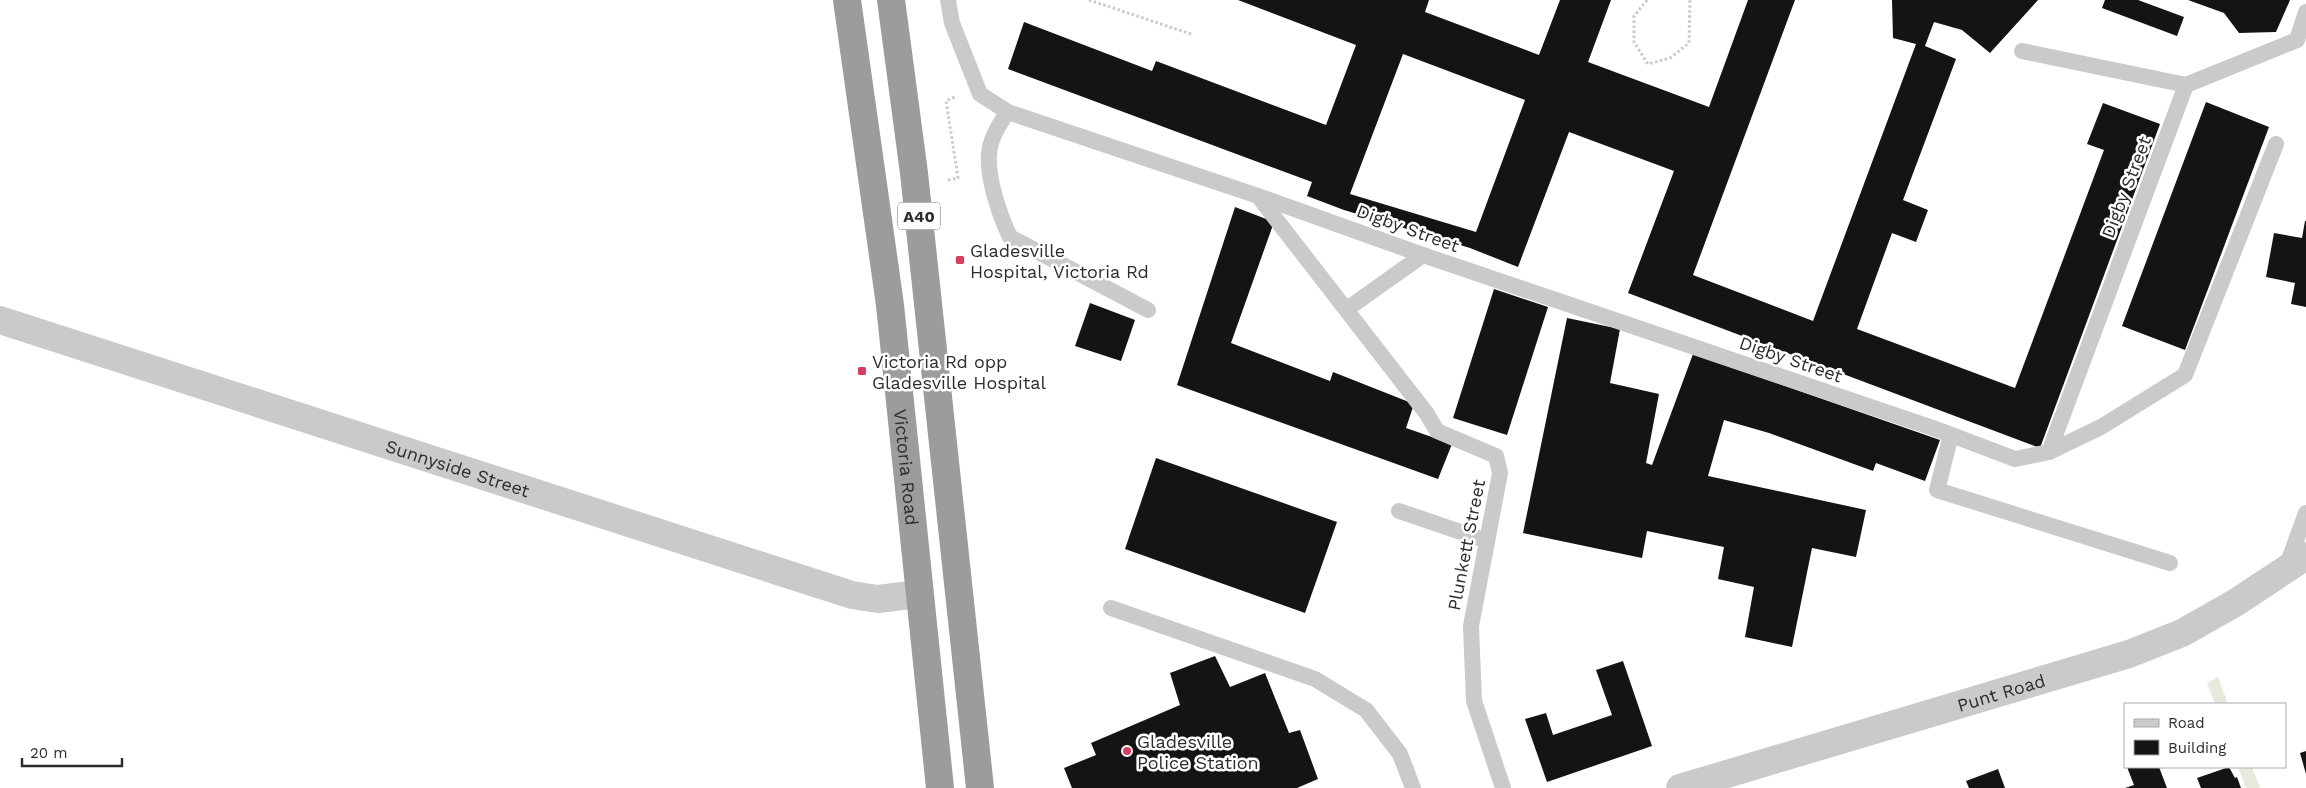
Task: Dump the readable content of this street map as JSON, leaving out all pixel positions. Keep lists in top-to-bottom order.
{
  "streets": {
    "highway": ["A40", "Victoria Road"],
    "street": ["Sunnyside Street", "Punt Road"],
    "lane": ["Digby Street", "Plunkett Street"]
  },
  "crossings": [
    ["Digby Street", "Plunkett Street"],
    ["Sunnyside Street", "Victoria Road"]
  ],
  "places": {
    "transit": ["Gladesville Hospital, Victoria Rd", "Victoria Rd opp Gladesville Hospital"],
    "other": ["Gladesville Police Station"]
  },
  "legend": ["Road", "Building"],
  "scale_bar": "20 m"
}
